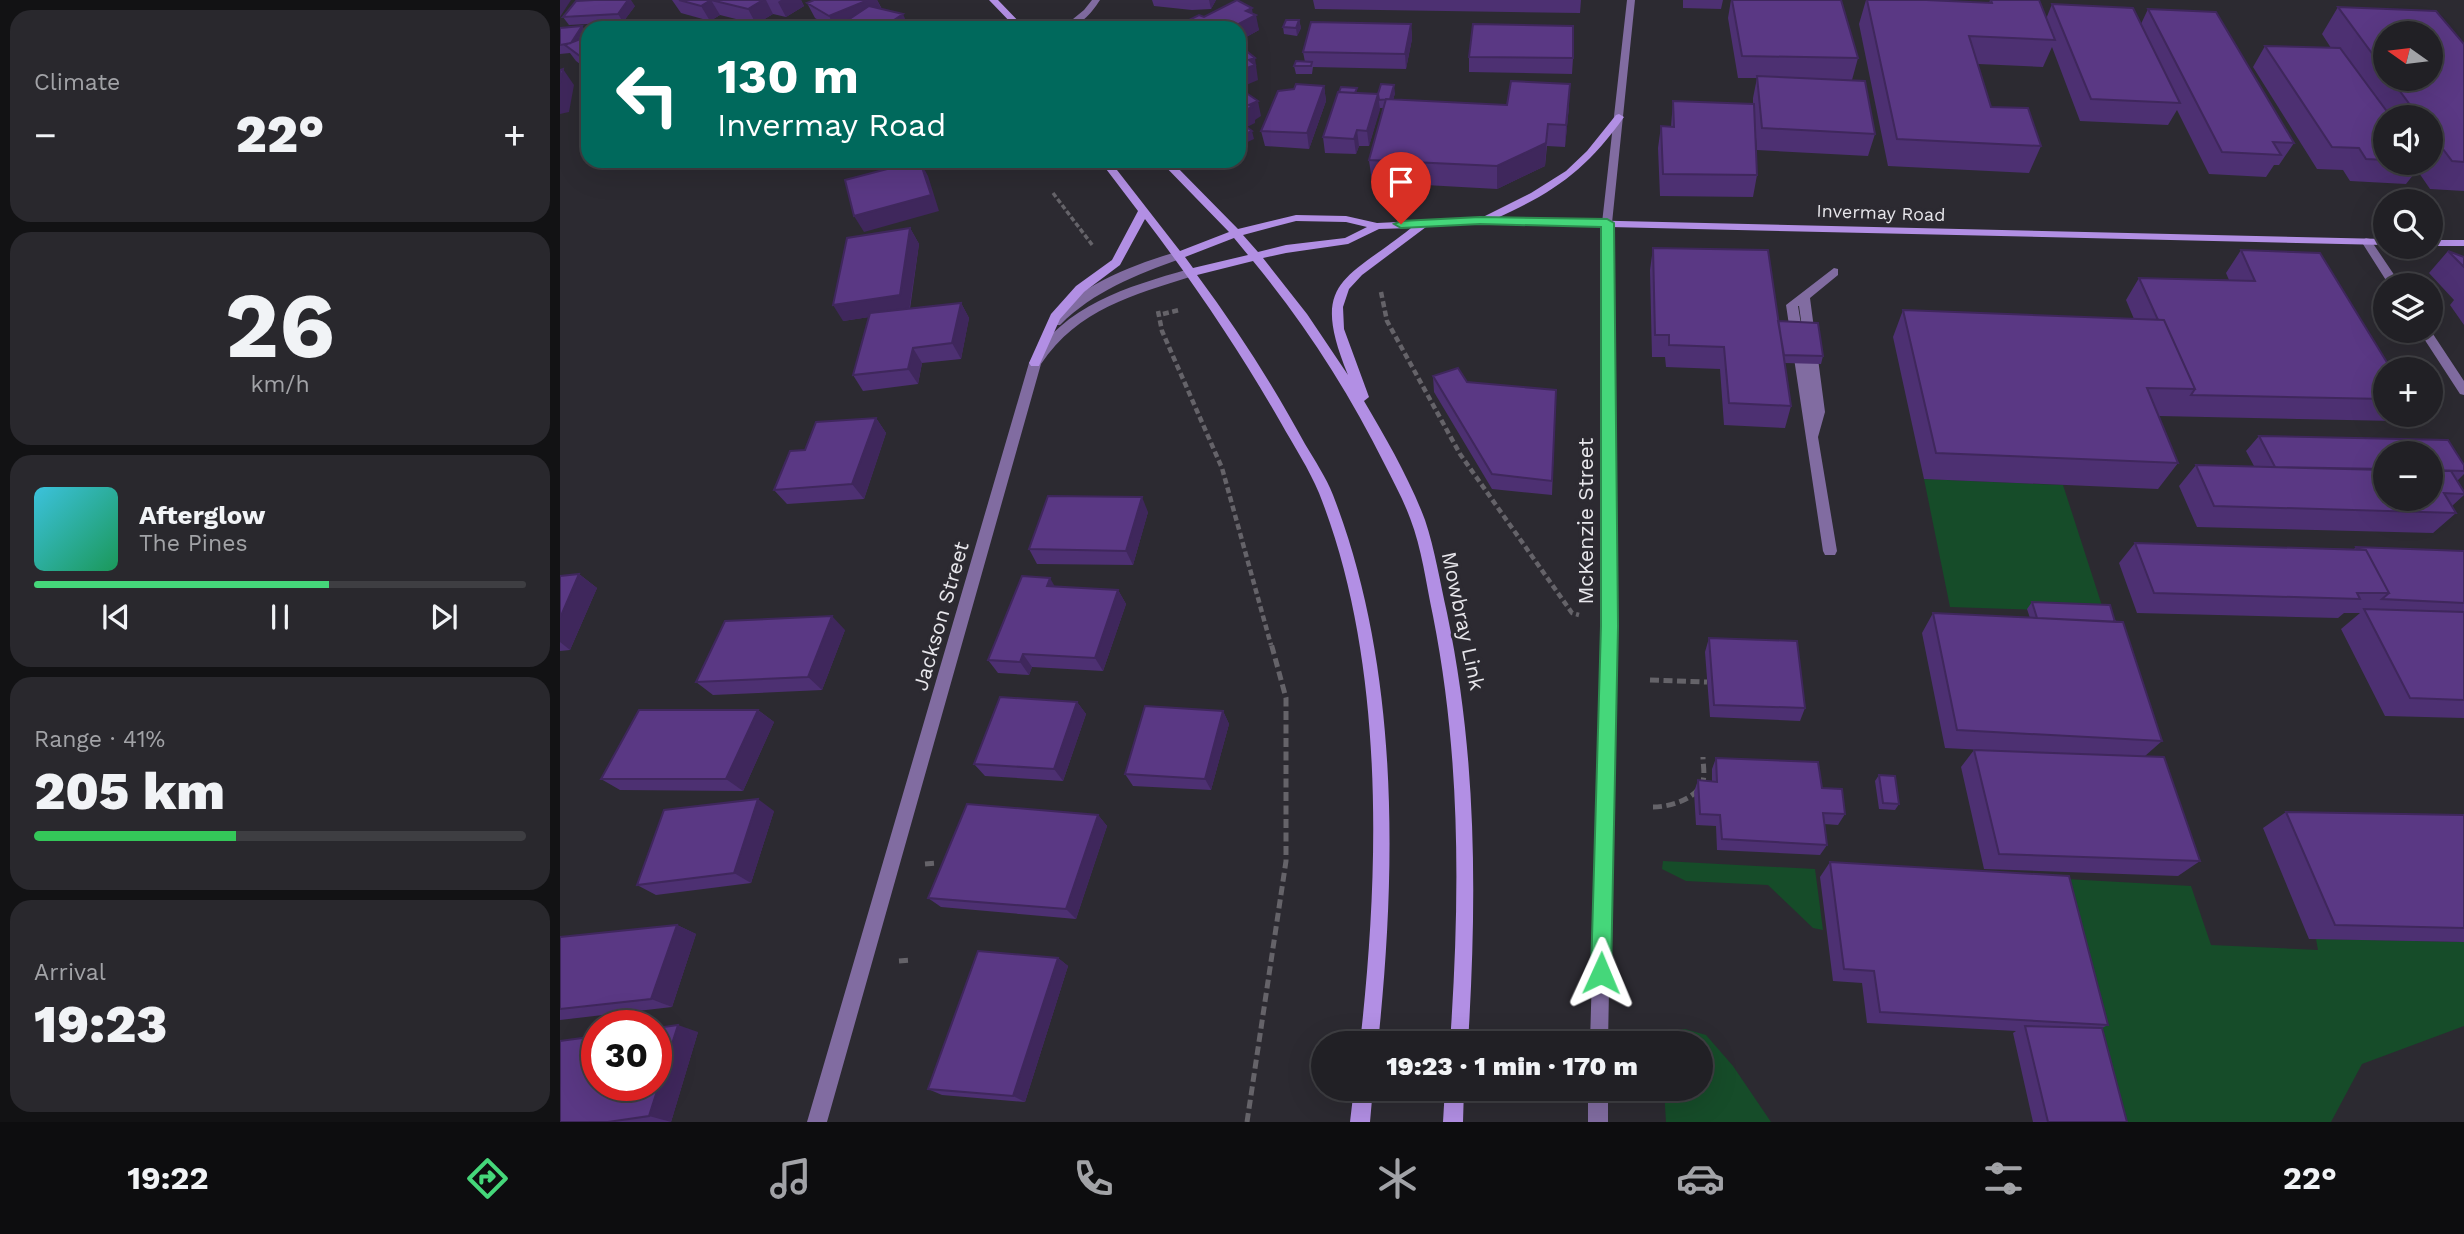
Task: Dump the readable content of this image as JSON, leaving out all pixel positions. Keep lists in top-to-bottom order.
{
  "streets": {
    "main road": ["Invermay Road", "Jackson Street", "Mowbray Link"],
    "street": ["McKenzie Street"]
  },
  "crossings": [
    ["Invermay Road", "McKenzie Street"],
    ["Invermay Road", "Jackson Street"],
    ["Invermay Road", "Mowbray Link"],
    ["Jackson Street", "Mowbray Link"]
  ],
  "north": "left",
  "page": {
    "tile": [
      "Climate",
      ["26", "km/h"],
      ["Range · 41%", "205 km"],
      ["Arrival", "19:23"]
    ],
    "map_buttons": ["+", "−"],
    "turn": ["130 m", "Invermay Road"],
    "heat": ["−", "22°", "+"],
    "song": ["Afterglow", "The Pines"],
    "limit": "30",
    "trip": "19:23 · 1 min · 170 m",
    "tabs": ["19:22", "22°"]
  }
}
